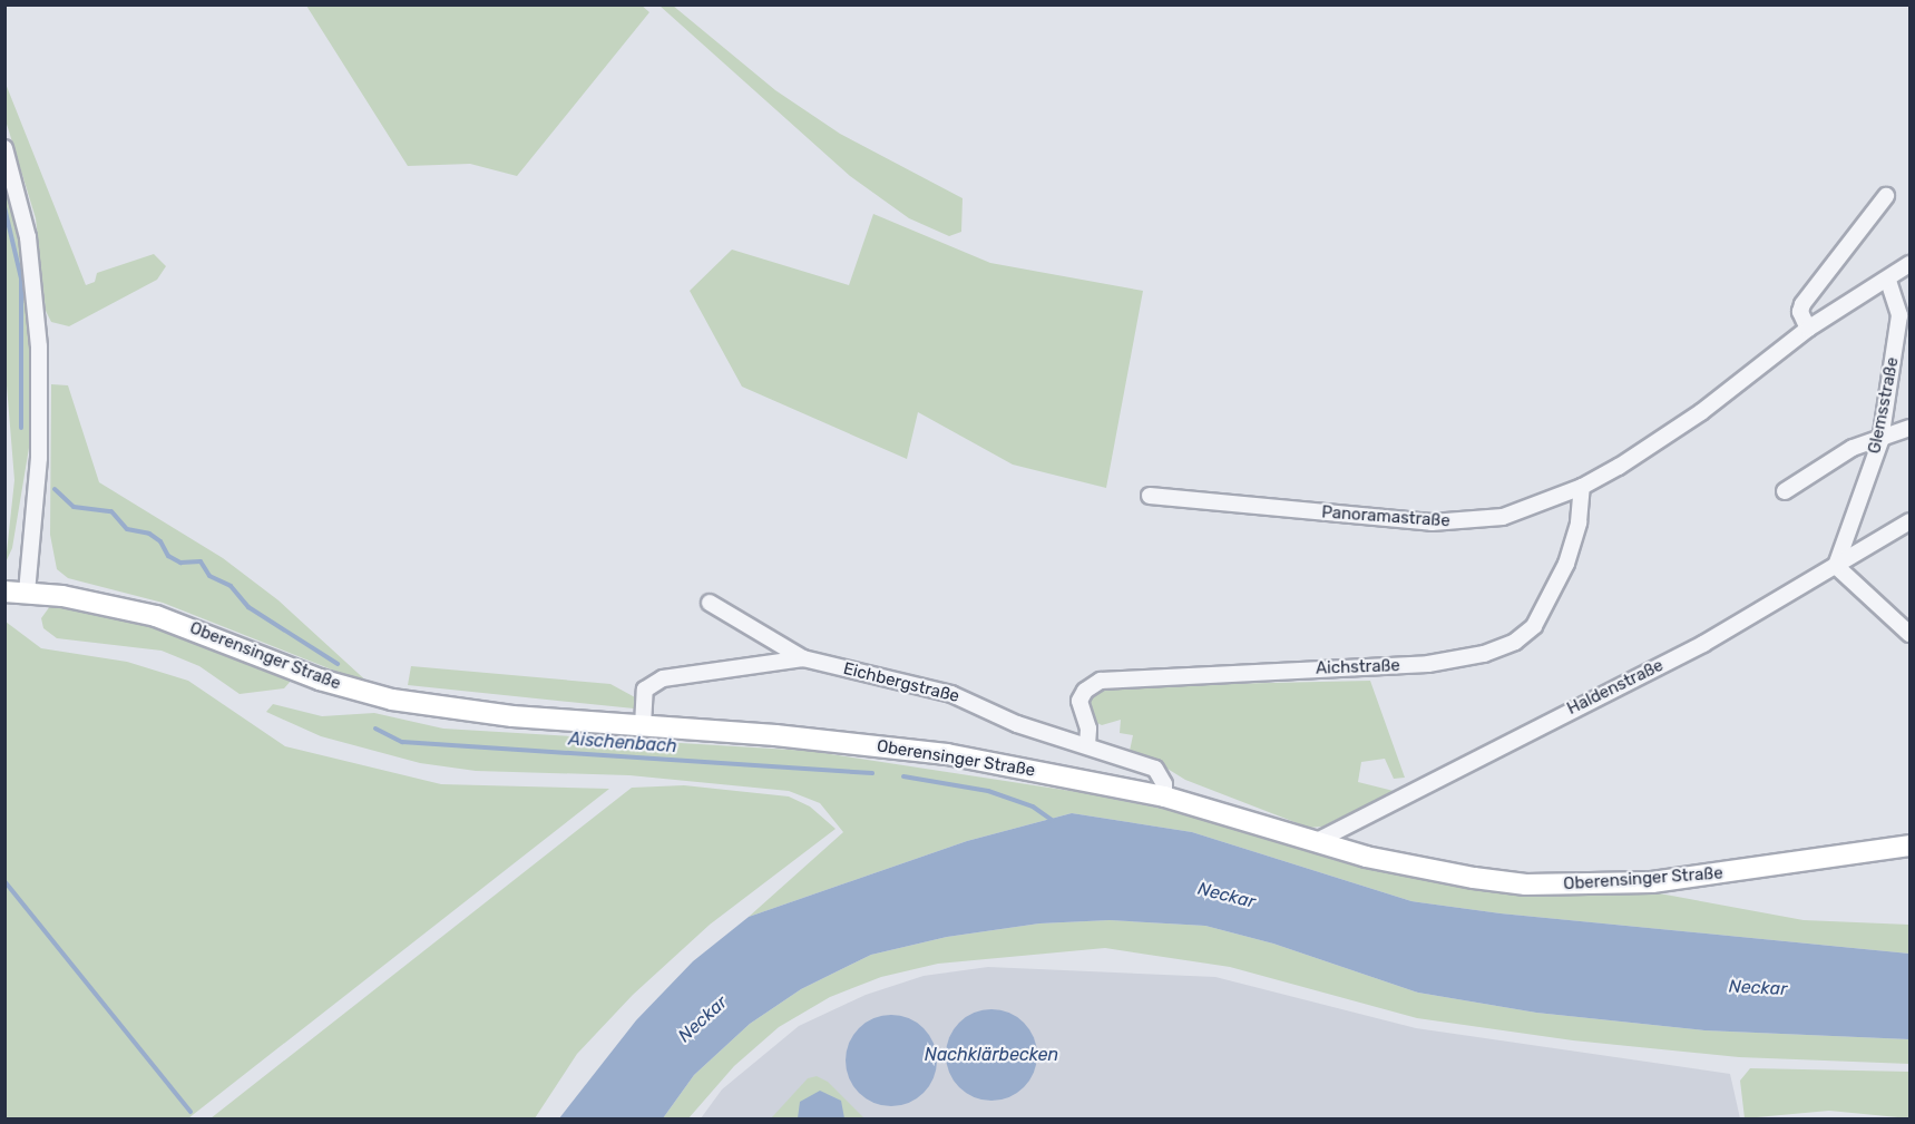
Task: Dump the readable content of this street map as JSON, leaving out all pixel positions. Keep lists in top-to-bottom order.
{
  "streets": {
    "street": [
      "Glemsstraße",
      "Panoramastraße",
      "Oberensinger Straße",
      "Aichstraße",
      "Eichbergstraße",
      "Haldenstraße"
    ]
  },
  "crossings": [
    ["Glemsstraße", "Panoramastraße"],
    ["Glemsstraße", "Haldenstraße"],
    ["Panoramastraße", "Aichstraße"],
    ["Oberensinger Straße", "Eichbergstraße"],
    ["Oberensinger Straße", "Haldenstraße"],
    ["Aichstraße", "Eichbergstraße"]
  ],
  "water": ["Aischenbach", "Neckar", "Nachklärbecken"]
}
